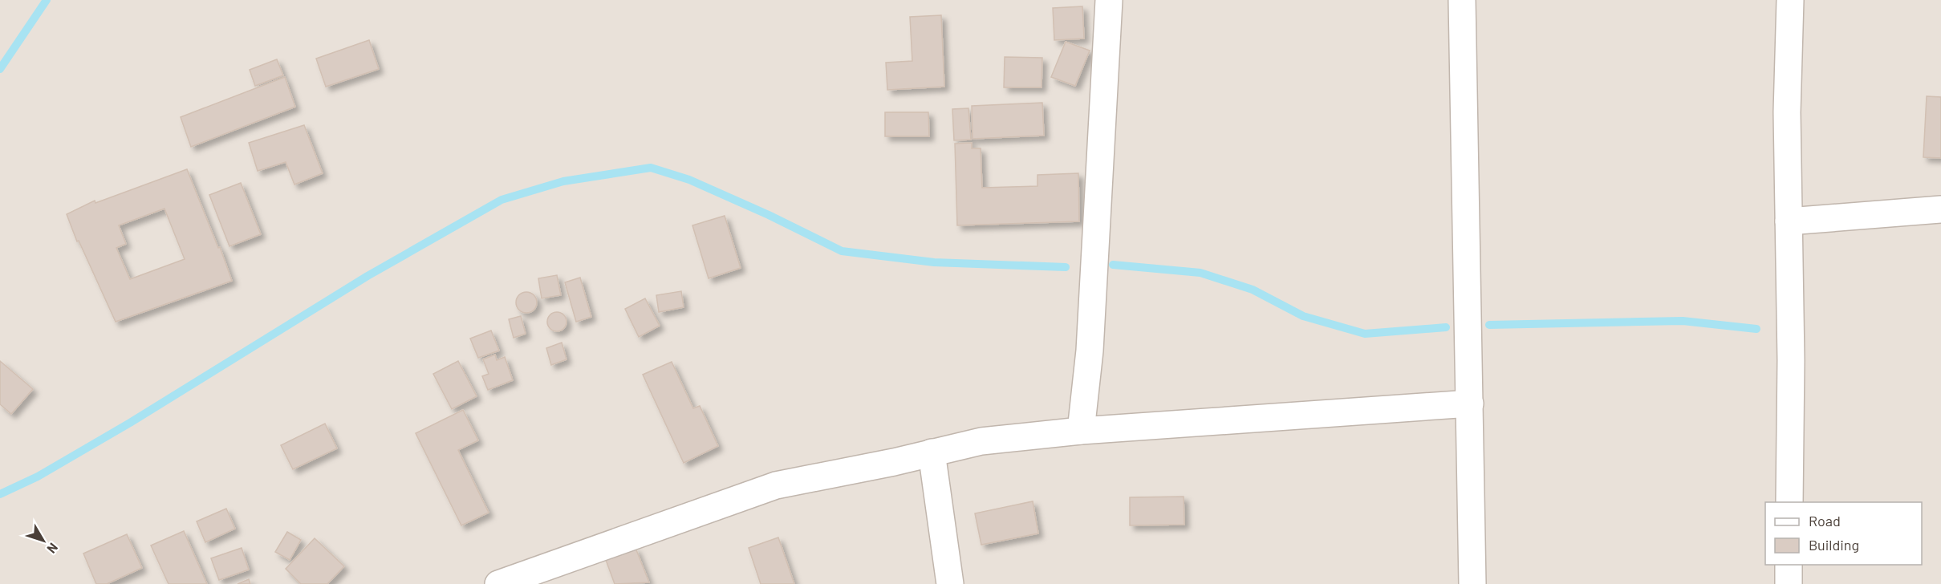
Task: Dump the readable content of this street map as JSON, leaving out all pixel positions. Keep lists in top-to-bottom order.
{
  "legend": ["Road", "Building"],
  "north": "bottom right"
}
